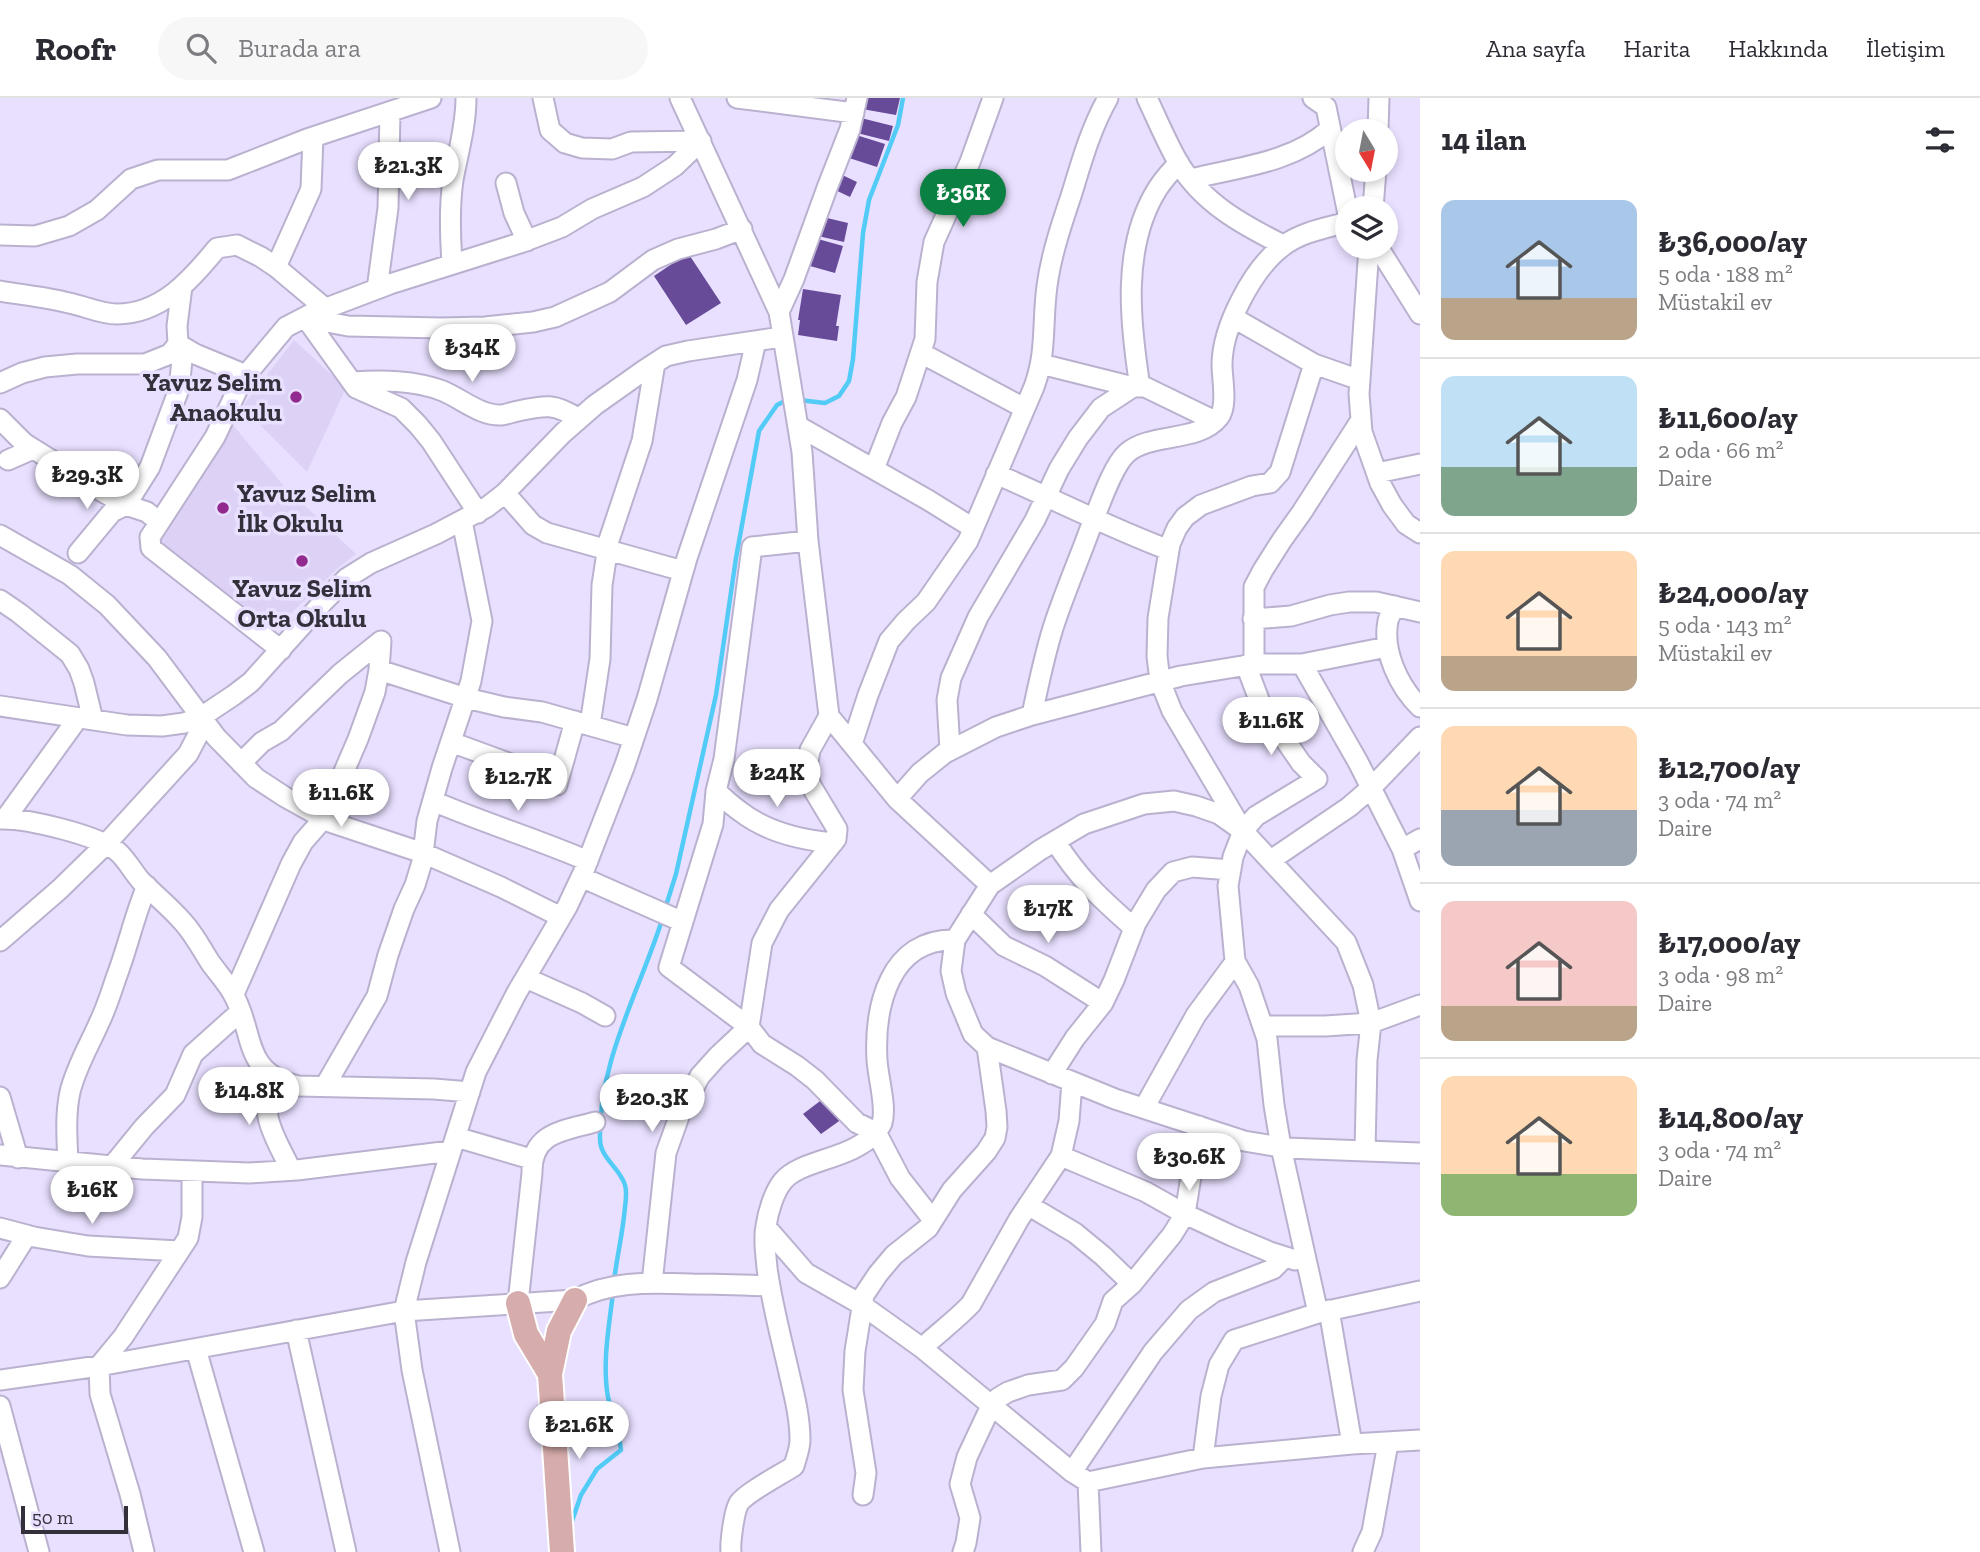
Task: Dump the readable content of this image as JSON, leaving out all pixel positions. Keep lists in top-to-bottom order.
{
  "places": ["Yavuz Selim Anaokulu", "Yavuz Selim İlk Okulu", "Yavuz Selim Orta Okulu"],
  "scale_bar": "50 m",
  "north": "bottom",
  "page": {
    "header": "Roofr",
    "search": "Burada ara",
    "nav": [
      "Ana sayfa",
      "Harita",
      "Hakkında",
      "İletişim"
    ],
    "heading": "14 ilan",
    "price": [
      "₺21.3K",
      "₺36K",
      "₺34K",
      "₺29.3K",
      "₺11.6K",
      "₺24K",
      "₺12.7K",
      "₺11.6K",
      "₺17K",
      "₺14.8K",
      "₺20.3K",
      "₺30.6K",
      "₺16K",
      "₺21.6K"
    ],
    "list": [
      {
        "name": "₺36,000/ay",
        "note": "5 oda · 188 m² · Müstakil ev"
      },
      {
        "name": "₺11,600/ay",
        "note": "2 oda · 66 m² · Daire"
      },
      {
        "name": "₺24,000/ay",
        "note": "5 oda · 143 m² · Müstakil ev"
      },
      {
        "name": "₺12,700/ay",
        "note": "3 oda · 74 m² · Daire"
      },
      {
        "name": "₺17,000/ay",
        "note": "3 oda · 98 m² · Daire"
      },
      {
        "name": "₺14,800/ay",
        "note": "3 oda · 74 m² · Daire"
      }
    ],
    "scale": "50 m"
  }
}
